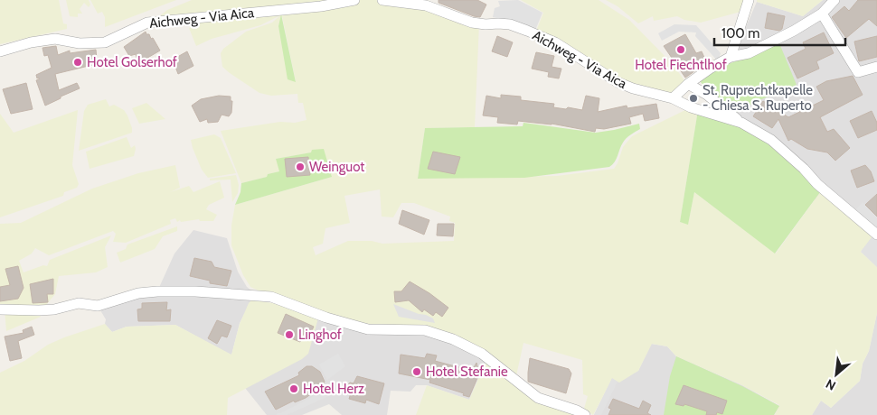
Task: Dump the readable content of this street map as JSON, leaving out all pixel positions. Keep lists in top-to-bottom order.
{
  "streets": {
    "street": ["Aichweg - Via Aica"]
  },
  "places": [
    "Hotel Fiechtlhof",
    "Hotel Golserhof",
    "St. Ruprechtkapelle - Chiesa S. Ruperto",
    "Weinguot",
    "Linghof",
    "Hotel Stefanie",
    "Hotel Herz"
  ],
  "scale_bar": "100 m",
  "north": "bottom left"
}
